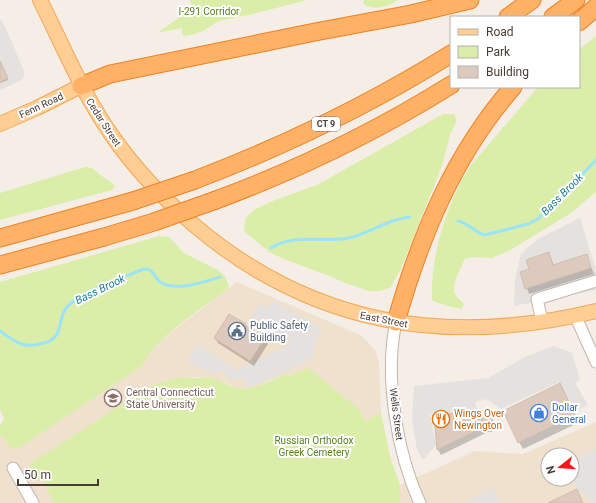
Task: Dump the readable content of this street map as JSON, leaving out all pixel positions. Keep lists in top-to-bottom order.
{
  "streets": {
    "highway": ["CT 9"],
    "main road": ["Fenn Road", "Cedar Street", "East Street"],
    "street": ["Wells Street"]
  },
  "crossings": [
    ["Fenn Road", "Cedar Street"],
    ["Cedar Street", "East Street"],
    ["East Street", "Wells Street"]
  ],
  "water": ["Bass Brook"],
  "parks": ["I-291 Corridor", "Russian Orthodox Greek Cemetery"],
  "places": {
    "public building": ["Public Safety Building"],
    "school or university": ["Central Connecticut State University"],
    "shop": ["Dollar General"],
    "restaurant": ["Wings Over Newington"]
  },
  "legend": ["Road", "Park", "Building"],
  "scale_bar": "50 m",
  "north": "left"
}
